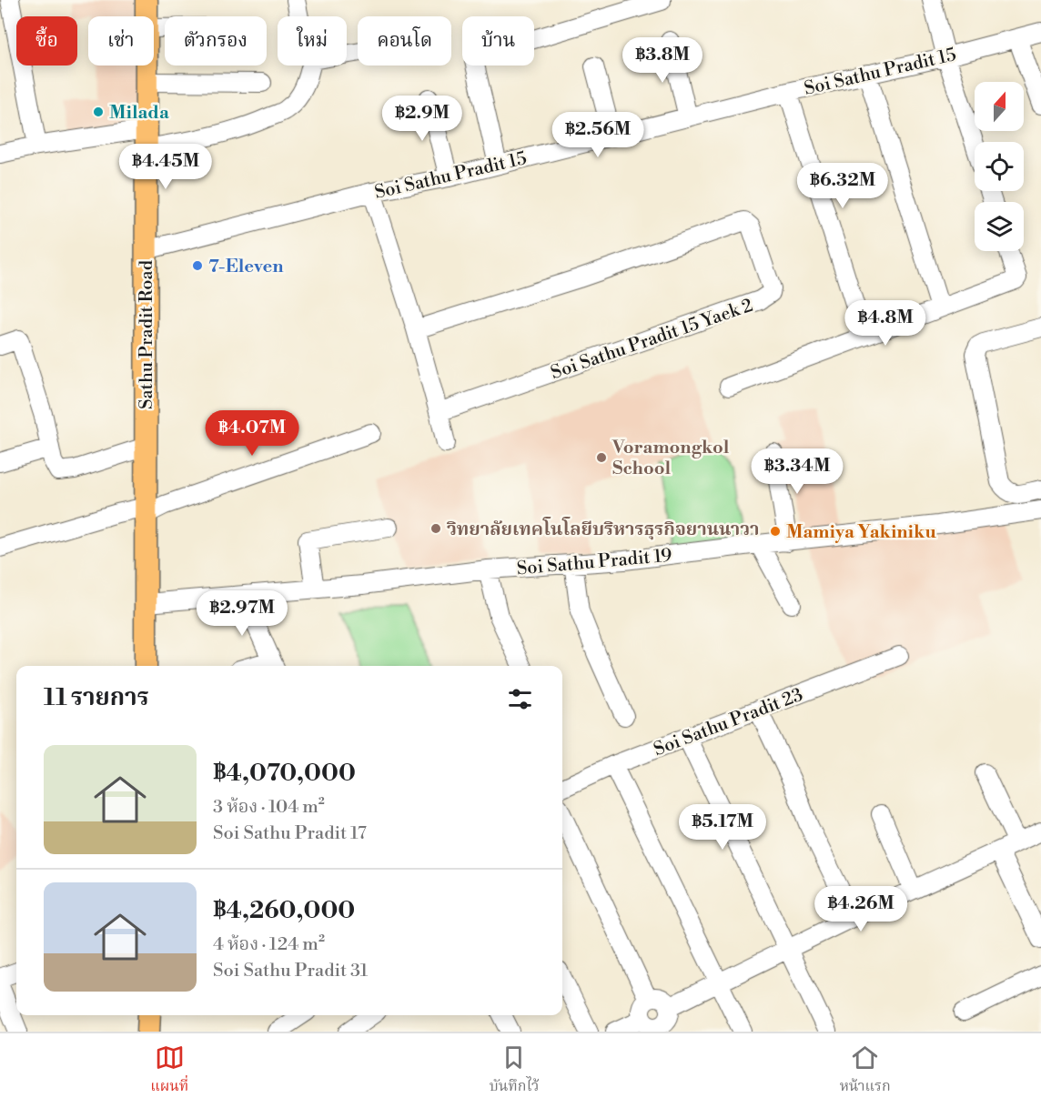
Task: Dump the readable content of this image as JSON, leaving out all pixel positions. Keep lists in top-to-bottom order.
{
  "streets": {
    "main road": ["Sathu Pradit Road"],
    "street": [
      "Soi Sathu Pradit 15",
      "Soi Sathu Pradit 15 Yaek 2",
      "Soi Sathu Pradit 19",
      "Soi Sathu Pradit 23"
    ]
  },
  "crossings": [
    ["Soi Sathu Pradit 15", "Sathu Pradit Road"],
    ["Sathu Pradit Road", "Soi Sathu Pradit 19"]
  ],
  "places": [
    "Milada",
    "7-Eleven",
    "Voramongkol School",
    "วิทยาลัยเทคโนโลยีบริหารธุรกิจยานนาวา",
    "Mamiya Yakiniku"
  ],
  "north": "top",
  "page": {
    "chip": [
      "ซื้อ",
      "เช่า",
      "ตัวกรอง",
      "ใหม่",
      "คอนโด",
      "บ้าน"
    ],
    "price": [
      "฿3.8M",
      "฿2.9M",
      "฿2.56M",
      "฿4.45M",
      "฿6.32M",
      "฿4.8M",
      "฿4.07M",
      "฿3.34M",
      "฿2.97M",
      "฿5.17M",
      "฿4.26M"
    ],
    "heading": "11 รายการ",
    "list": [
      {
        "name": "฿4,070,000",
        "note": "3 ห้อง · 104 m² · Soi Sathu Pradit 17"
      },
      {
        "name": "฿4,260,000",
        "note": "4 ห้อง · 124 m² · Soi Sathu Pradit 31"
      }
    ],
    "tabs": ["แผนที่", "บันทึกไว้", "หน้าแรก"]
  }
}
